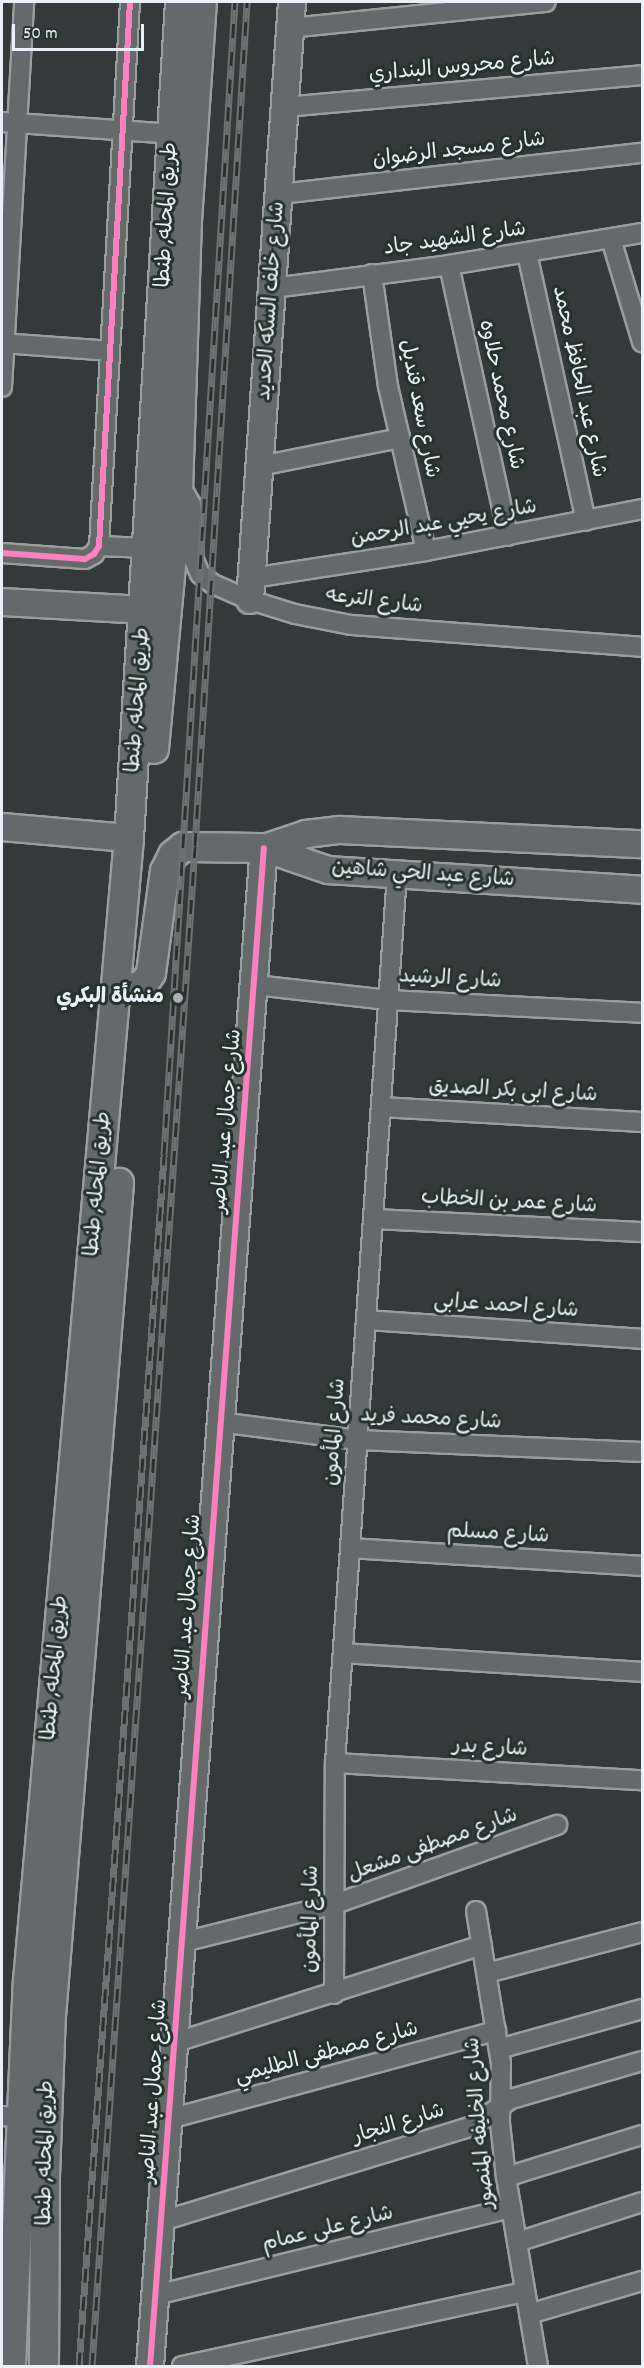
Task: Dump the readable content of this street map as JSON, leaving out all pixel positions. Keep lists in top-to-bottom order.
{
  "streets": {
    "main road": ["طريق المحله, طنطا"],
    "street": [
      "شارع محروس البنداري",
      "شارع مسجد الرضوان",
      "شارع الشهيد جاد",
      "شارع خلف السكه الحديد",
      "شارع عبد الحافظ محمد",
      "شارع محمد حلاوه",
      "شارع سعد قنديل",
      "شارع يحيي عبد الرحمن",
      "شارع الترعه",
      "شارع عبد الحي شاهين",
      "شارع الرشيد",
      "شارع ابى بكر الصديق",
      "شارع جمال عبد الناصر",
      "شارع عمر بن الخطاب",
      "شارع احمد عرابى",
      "شارع محمد فريد",
      "شارع المأمون",
      "شارع مسلم",
      "شارع بدر",
      "شارع مصطفى مشعل",
      "شارع مصطفى الطليمي",
      "شارع الخليفه المنصور",
      "شارع النجار",
      "شارع على عمام"
    ]
  },
  "crossings": [
    ["شارع محروس البنداري", "شارع خلف السكه الحديد"],
    ["شارع مسجد الرضوان", "شارع خلف السكه الحديد"],
    ["طريق المحله, طنطا", "شارع الترعه"],
    ["شارع الشهيد جاد", "شارع خلف السكه الحديد"],
    ["شارع الشهيد جاد", "شارع عبد الحافظ محمد"],
    ["شارع الشهيد جاد", "شارع محمد حلاوه"],
    ["شارع الشهيد جاد", "شارع سعد قنديل"],
    ["شارع خلف السكه الحديد", "شارع يحيي عبد الرحمن"],
    ["شارع خلف السكه الحديد", "شارع الترعه"],
    ["شارع عبد الحافظ محمد", "شارع يحيي عبد الرحمن"],
    ["شارع محمد حلاوه", "شارع يحيي عبد الرحمن"],
    ["شارع سعد قنديل", "شارع يحيي عبد الرحمن"],
    ["شارع يحيي عبد الرحمن", "شارع الترعه"],
    ["شارع عبد الحي شاهين", "شارع جمال عبد الناصر"],
    ["شارع عبد الحي شاهين", "شارع المأمون"],
    ["شارع الرشيد", "شارع جمال عبد الناصر"],
    ["شارع الرشيد", "شارع المأمون"],
    ["شارع ابى بكر الصديق", "شارع المأمون"],
    ["شارع جمال عبد الناصر", "شارع محمد فريد"],
    ["شارع جمال عبد الناصر", "شارع مصطفى مشعل"],
    ["شارع جمال عبد الناصر", "شارع مصطفى الطليمي"],
    ["شارع جمال عبد الناصر", "شارع النجار"],
    ["شارع جمال عبد الناصر", "شارع على عمام"],
    ["شارع عمر بن الخطاب", "شارع المأمون"],
    ["شارع احمد عرابى", "شارع المأمون"],
    ["شارع محمد فريد", "شارع المأمون"],
    ["شارع المأمون", "شارع مسلم"],
    ["شارع المأمون", "شارع بدر"],
    ["شارع المأمون", "شارع مصطفى مشعل"],
    ["شارع مصطفى الطليمي", "شارع الخليفه المنصور"],
    ["شارع الخليفه المنصور", "شارع النجار"],
    ["شارع الخليفه المنصور", "شارع على عمام"]
  ],
  "places": ["منشأة البكري"],
  "scale_bar": "50 m"
}
